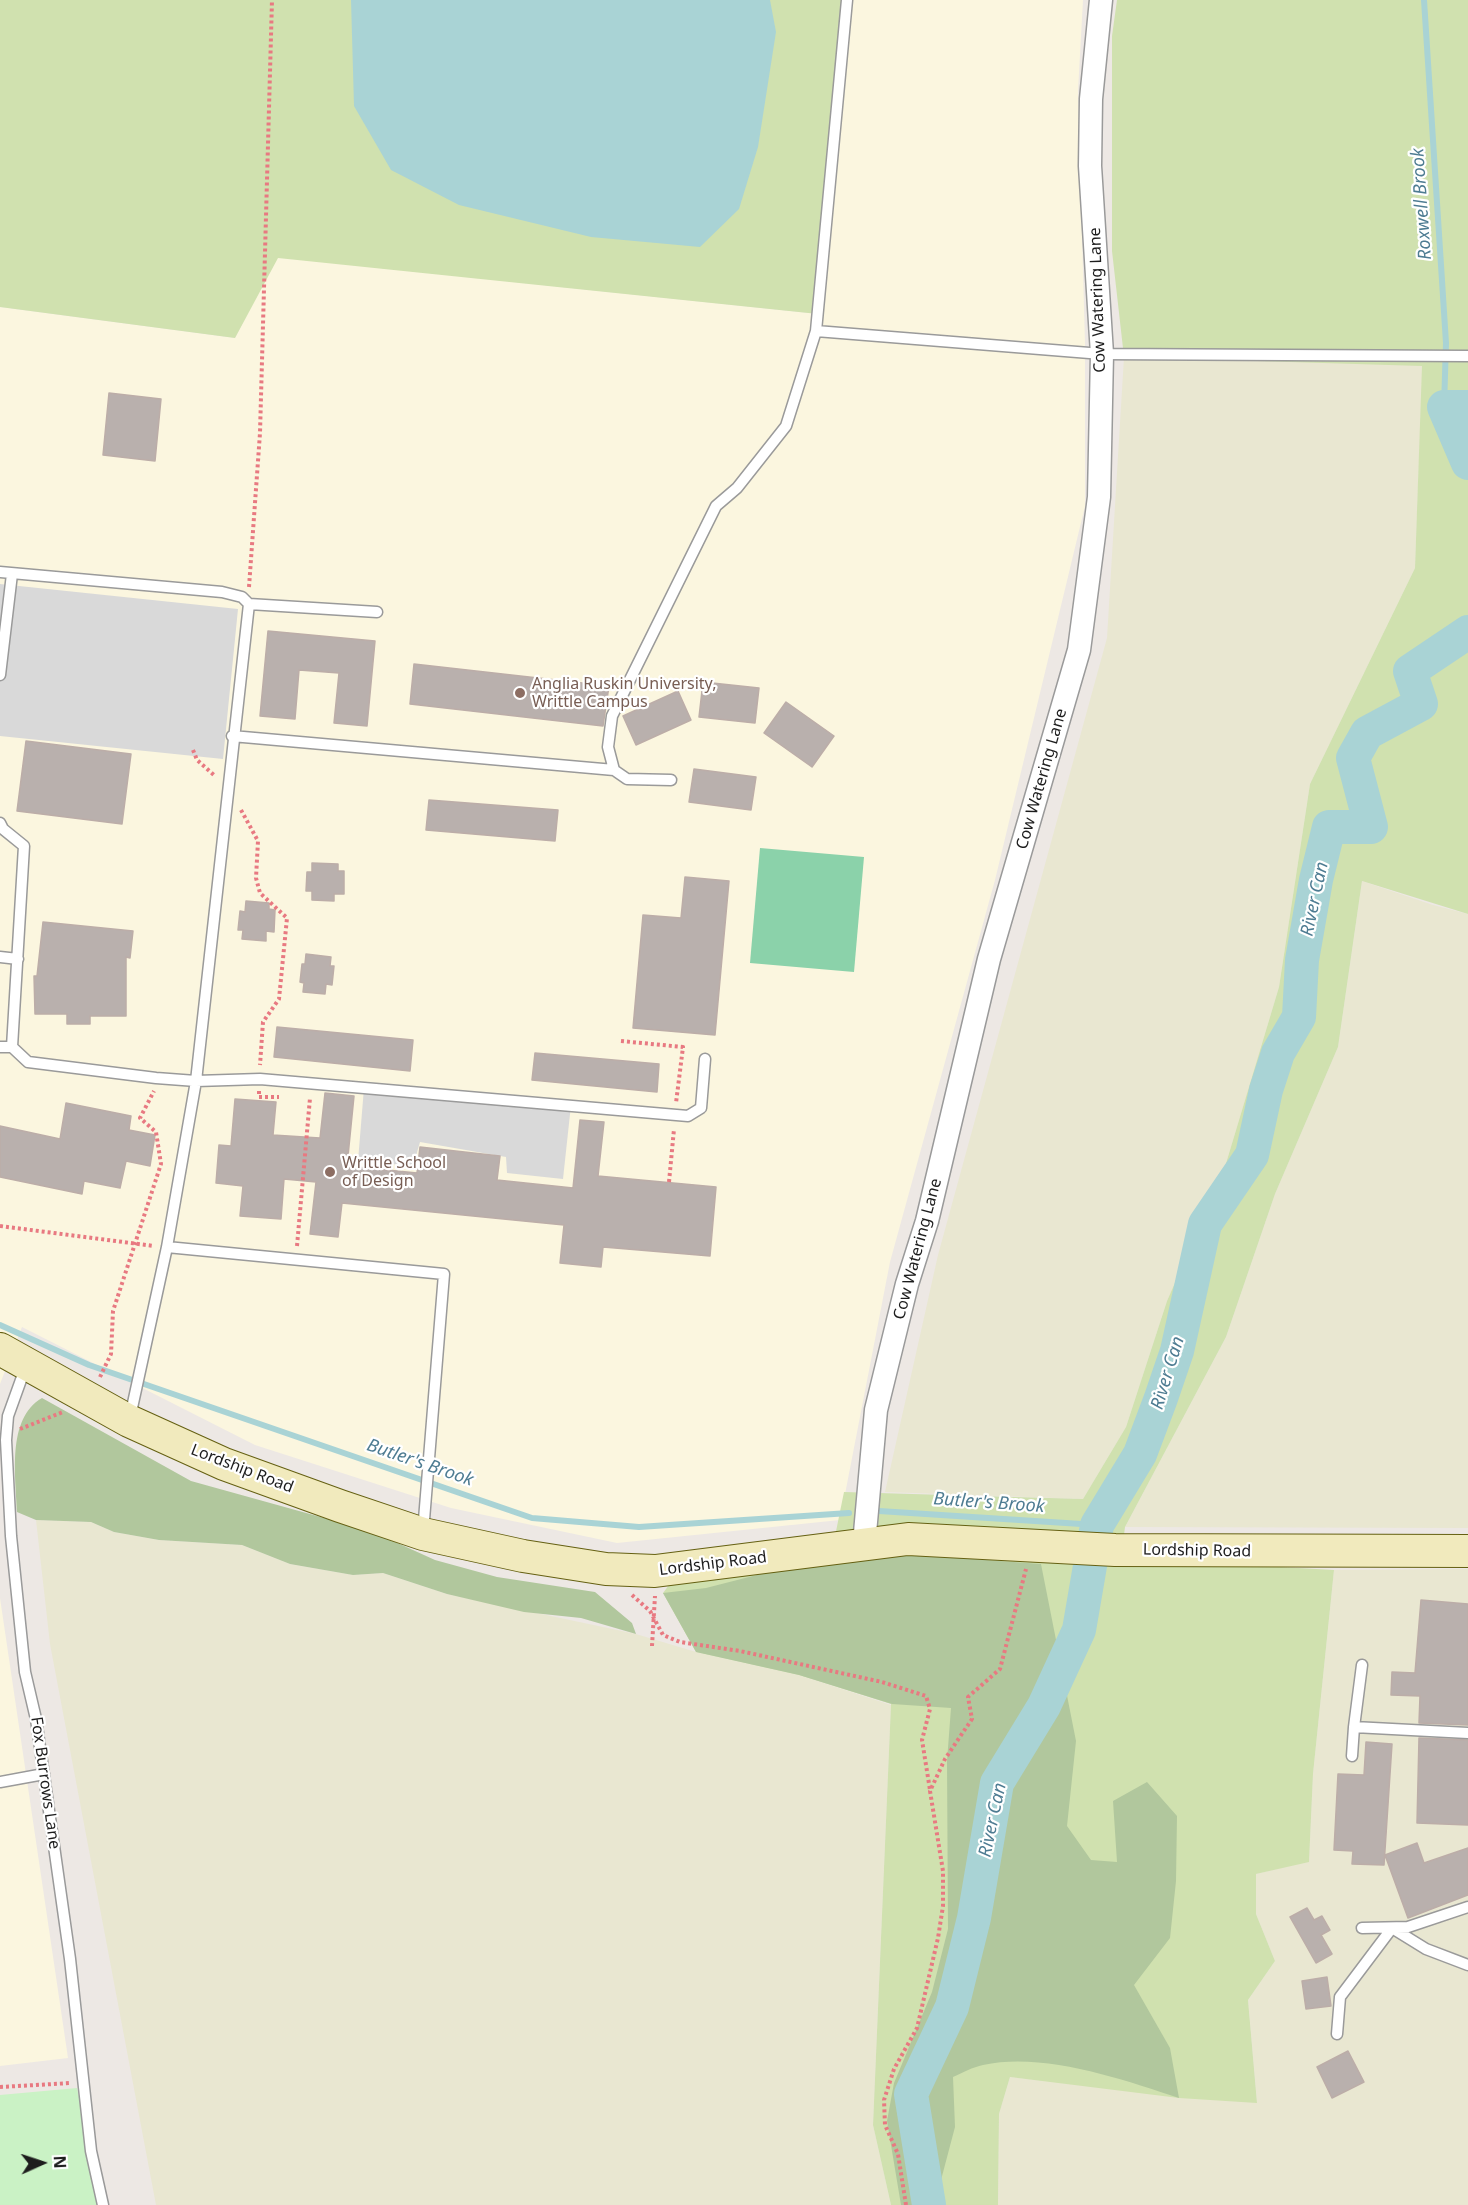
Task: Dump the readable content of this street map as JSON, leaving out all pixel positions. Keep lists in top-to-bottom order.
{
  "streets": {
    "street": ["Cow Watering Lane", "Lordship Road"],
    "lane": ["Fox Burrows Lane"]
  },
  "crossings": [
    ["Cow Watering Lane", "Lordship Road"],
    ["Lordship Road", "Fox Burrows Lane"]
  ],
  "water": ["Roxwell Brook", "River Can", "Butler's Brook"],
  "places": ["Anglia Ruskin University, Writtle Campus", "Writtle School of Design"],
  "north": "right"
}
